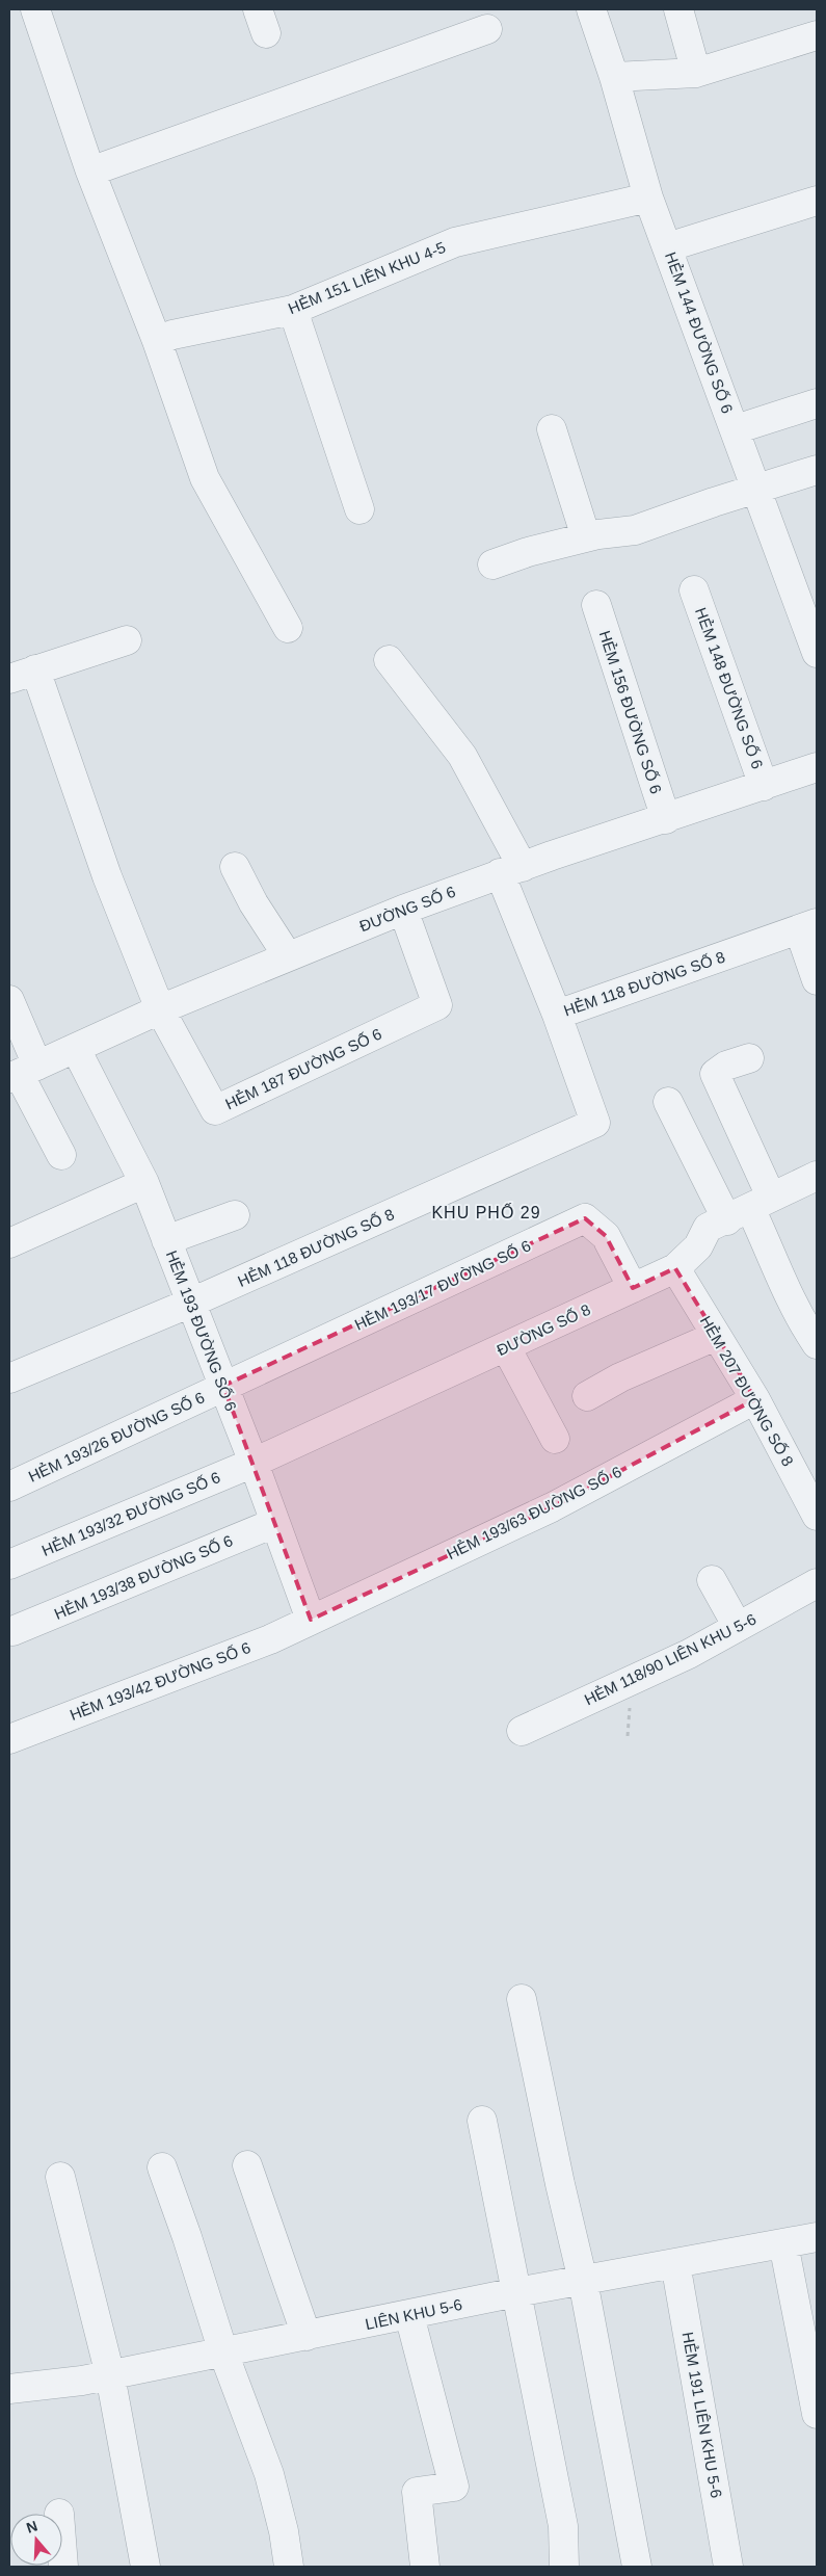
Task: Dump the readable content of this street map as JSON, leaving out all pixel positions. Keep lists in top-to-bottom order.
{
  "streets": {
    "street": [
      "HẺM 151 LIÊN KHU 4-5",
      "HẺM 144 ĐƯỜNG SỐ 6",
      "HẺM 148 ĐƯỜNG SỐ 6",
      "HẺM 156 ĐƯỜNG SỐ 6",
      "ĐƯỜNG SỐ 6",
      "HẺM 118 ĐƯỜNG SỐ 8",
      "HẺM 187 ĐƯỜNG SỐ 6",
      "HẺM 193/17 ĐƯỜNG SỐ 6",
      "ĐƯỜNG SỐ 8",
      "HẺM 193 ĐƯỜNG SỐ 6",
      "HẺM 207 ĐƯỜNG SỐ 8",
      "HẺM 193/26 ĐƯỜNG SỐ 6",
      "HẺM 193/63 ĐƯỜNG SỐ 6",
      "HẺM 193/32 ĐƯỜNG SỐ 6",
      "HẺM 193/38 ĐƯỜNG SỐ 6",
      "HẺM 118/90 LIÊN KHU 5-6",
      "HẺM 193/42 ĐƯỜNG SỐ 6",
      "LIÊN KHU 5-6",
      "HẺM 191 LIÊN KHU 5-6"
    ]
  },
  "crossings": [
    ["HẺM 151 LIÊN KHU 4-5", "HẺM 144 ĐƯỜNG SỐ 6"],
    ["HẺM 148 ĐƯỜNG SỐ 6", "ĐƯỜNG SỐ 6"],
    ["HẺM 156 ĐƯỜNG SỐ 6", "ĐƯỜNG SỐ 6"],
    ["ĐƯỜNG SỐ 6", "HẺM 187 ĐƯỜNG SỐ 6"],
    ["ĐƯỜNG SỐ 6", "HẺM 193 ĐƯỜNG SỐ 6"],
    ["HẺM 118 ĐƯỜNG SỐ 8", "HẺM 193 ĐƯỜNG SỐ 6"],
    ["HẺM 193/17 ĐƯỜNG SỐ 6", "ĐƯỜNG SỐ 8"],
    ["HẺM 193/17 ĐƯỜNG SỐ 6", "HẺM 193 ĐƯỜNG SỐ 6"],
    ["HẺM 193/17 ĐƯỜNG SỐ 6", "HẺM 193/26 ĐƯỜNG SỐ 6"],
    ["ĐƯỜNG SỐ 8", "HẺM 193 ĐƯỜNG SỐ 6"],
    ["ĐƯỜNG SỐ 8", "HẺM 207 ĐƯỜNG SỐ 8"],
    ["ĐƯỜNG SỐ 8", "HẺM 193/32 ĐƯỜNG SỐ 6"],
    ["HẺM 193 ĐƯỜNG SỐ 6", "HẺM 193/26 ĐƯỜNG SỐ 6"],
    ["HẺM 193 ĐƯỜNG SỐ 6", "HẺM 193/63 ĐƯỜNG SỐ 6"],
    ["HẺM 193 ĐƯỜNG SỐ 6", "HẺM 193/32 ĐƯỜNG SỐ 6"],
    ["HẺM 193 ĐƯỜNG SỐ 6", "HẺM 193/38 ĐƯỜNG SỐ 6"],
    ["HẺM 193 ĐƯỜNG SỐ 6", "HẺM 193/42 ĐƯỜNG SỐ 6"],
    ["HẺM 207 ĐƯỜNG SỐ 8", "HẺM 193/63 ĐƯỜNG SỐ 6"],
    ["HẺM 193/63 ĐƯỜNG SỐ 6", "HẺM 193/42 ĐƯỜNG SỐ 6"],
    ["LIÊN KHU 5-6", "HẺM 191 LIÊN KHU 5-6"]
  ],
  "districts": ["KHU PHỐ 29"],
  "north": "top"
}
